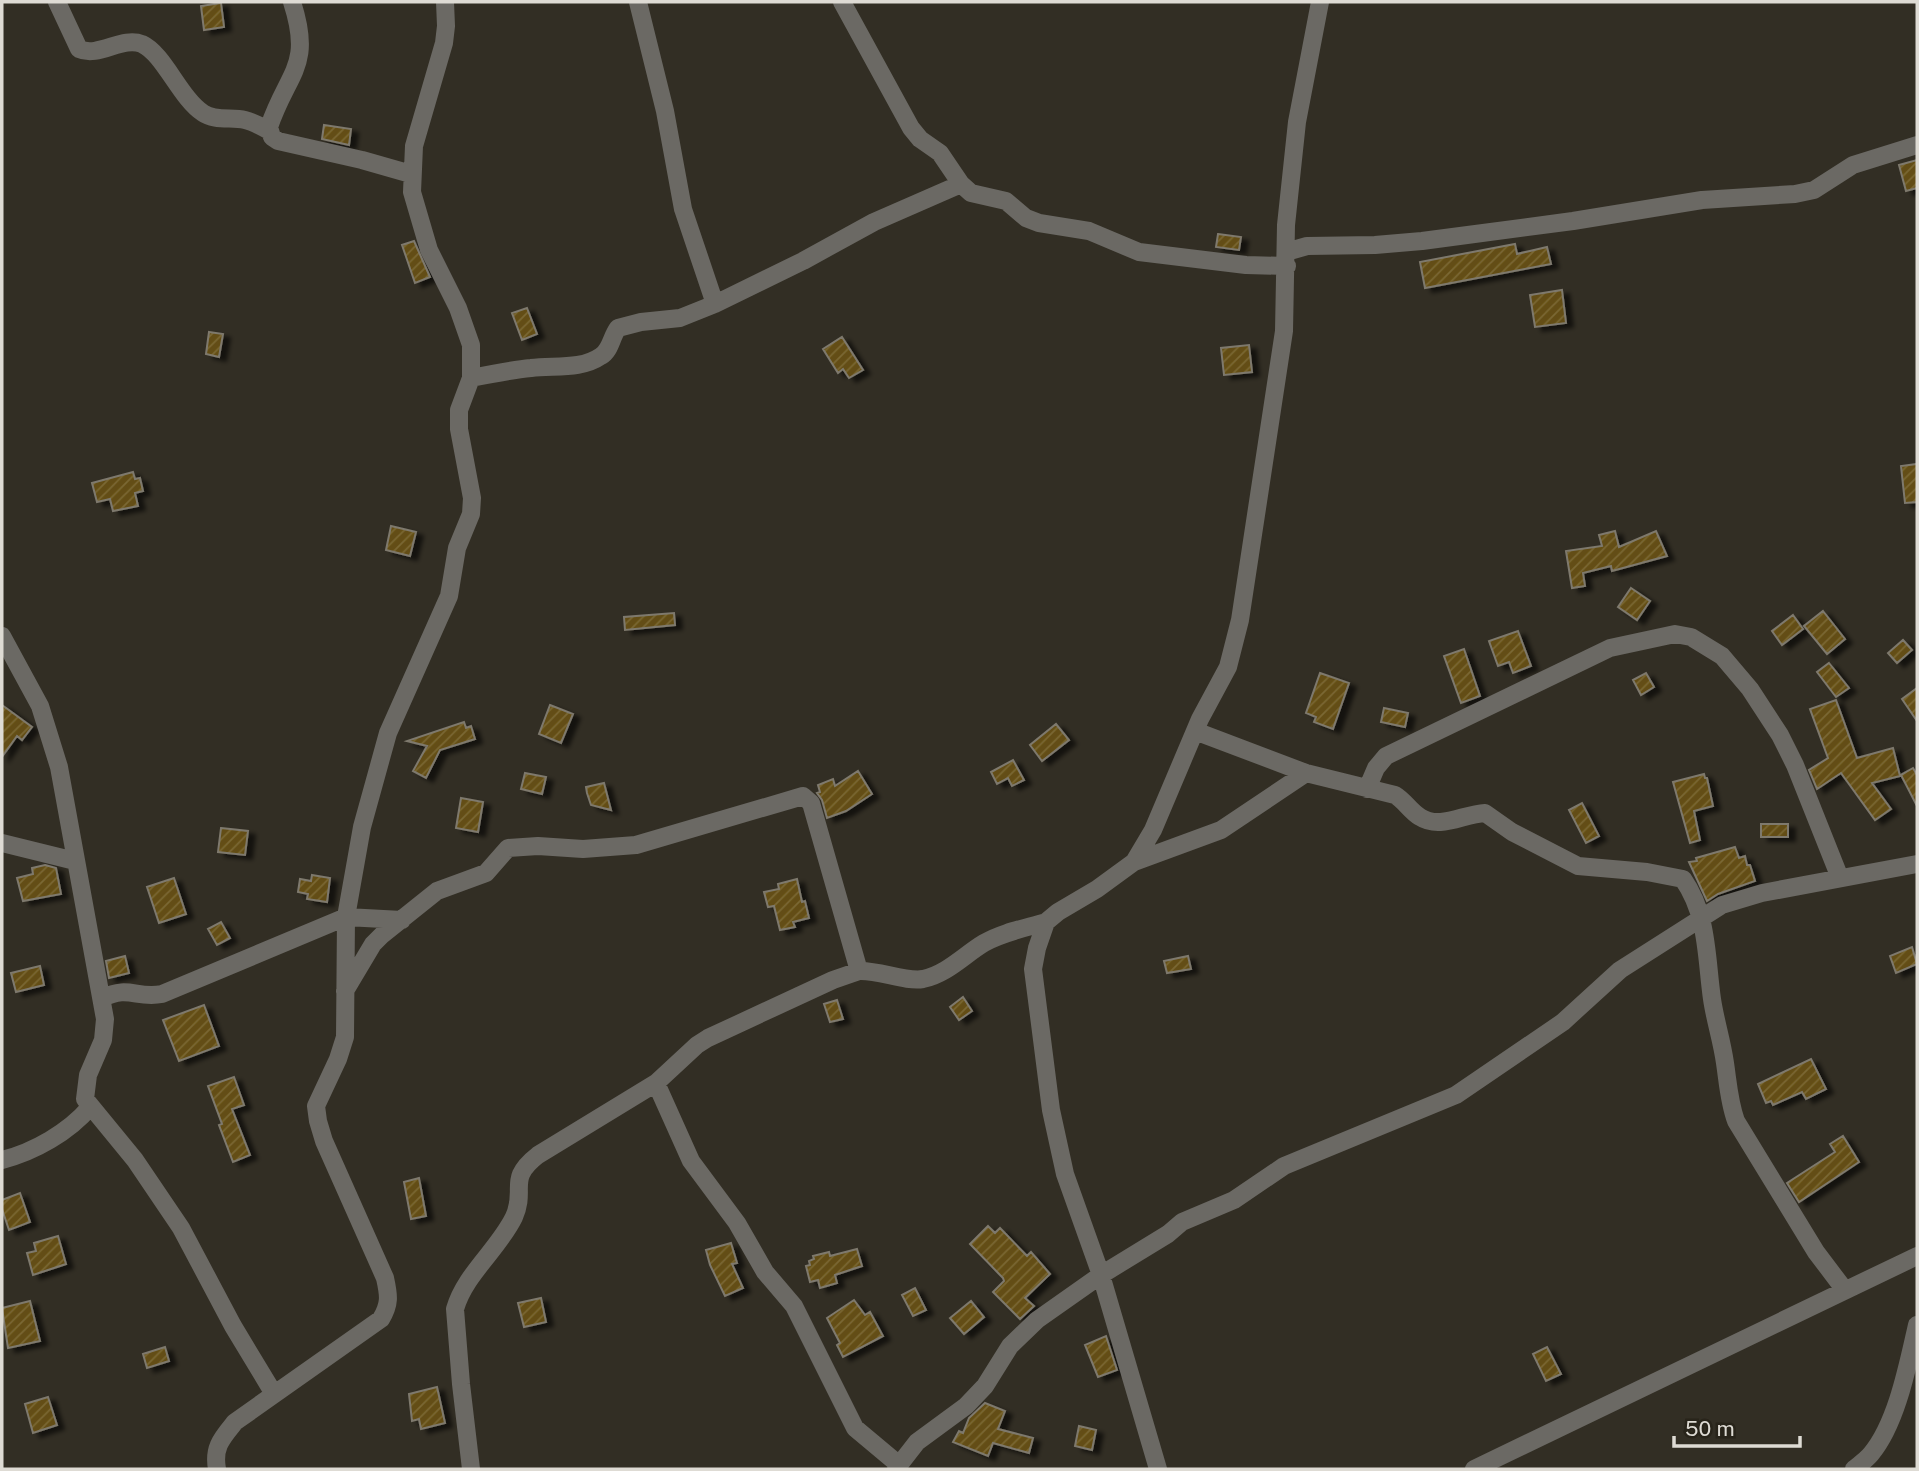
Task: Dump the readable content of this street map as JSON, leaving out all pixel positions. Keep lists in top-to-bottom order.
{
  "scale_bar": "50 m"
}
